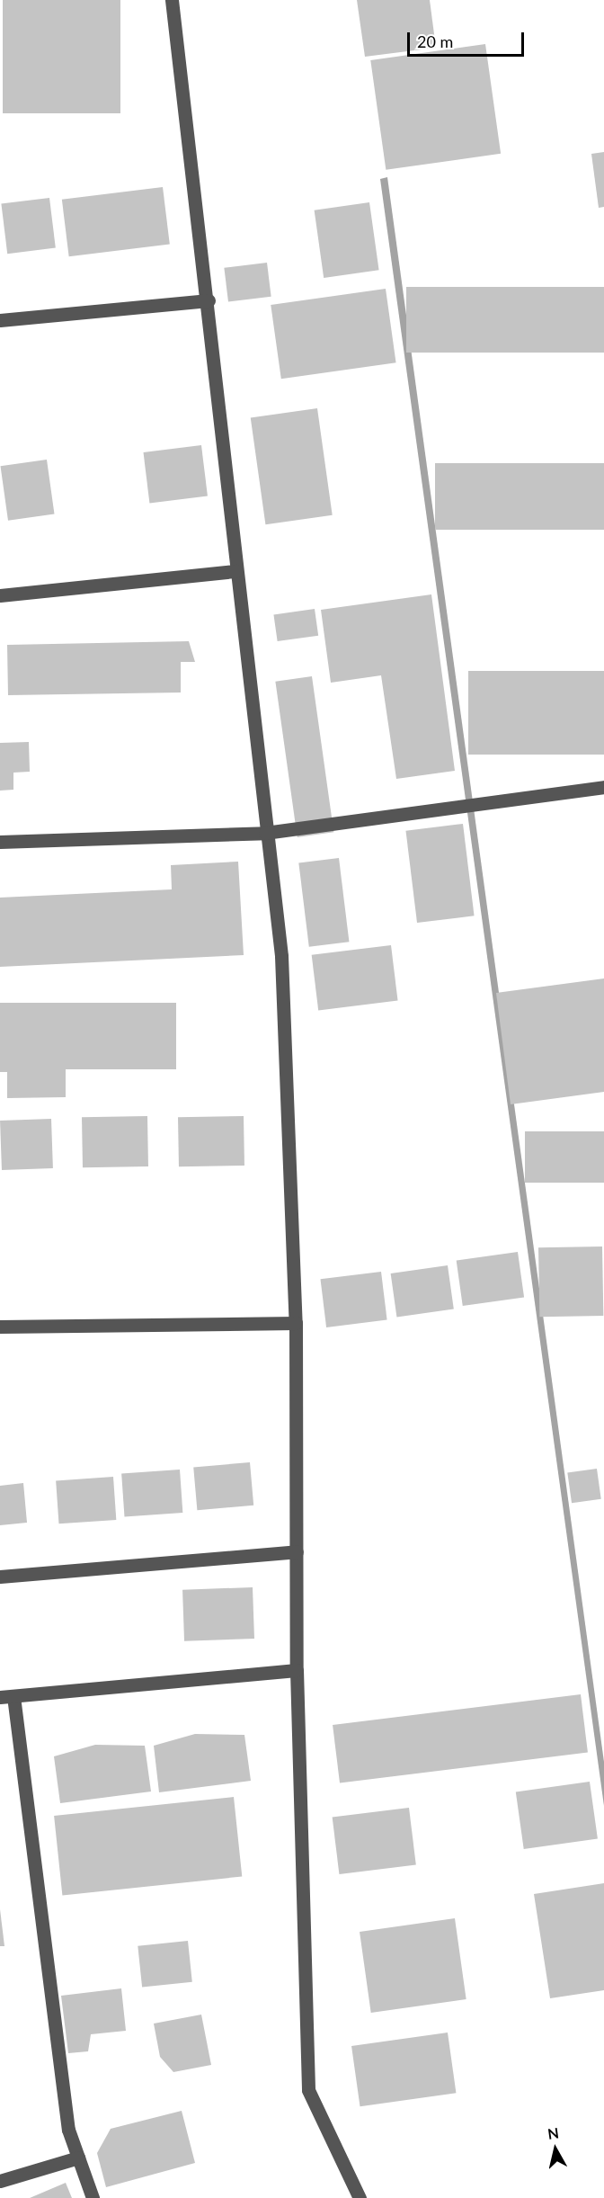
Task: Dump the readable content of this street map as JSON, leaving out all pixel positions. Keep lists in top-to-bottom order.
{
  "scale_bar": "20 m",
  "north": "top"
}
